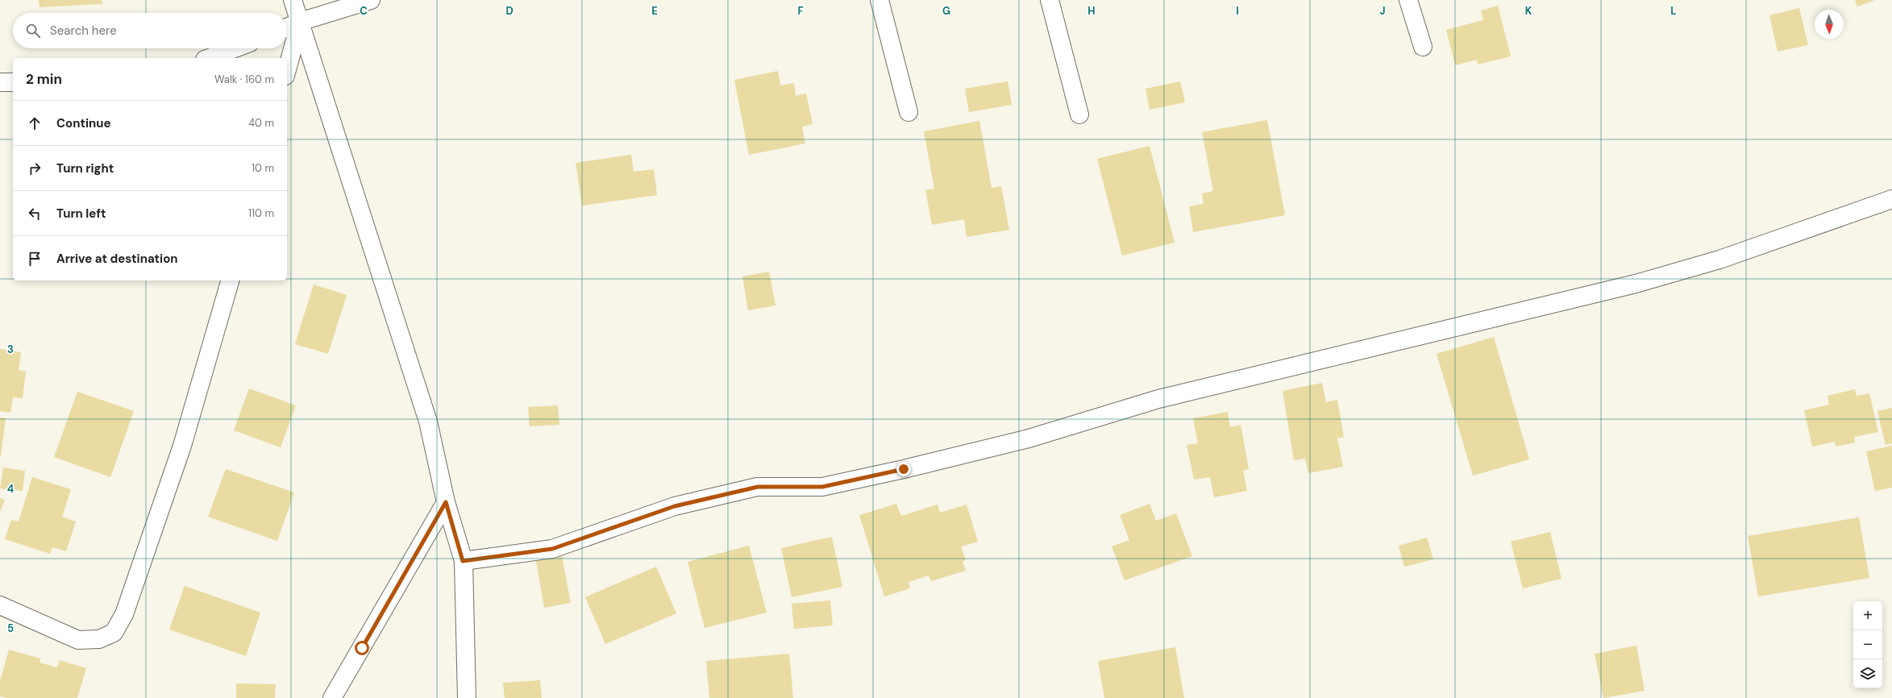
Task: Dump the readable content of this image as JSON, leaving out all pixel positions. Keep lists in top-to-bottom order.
{
  "north": "bottom",
  "page": {
    "search": "Search here",
    "heading": ["2 min", "Walk · 160 m"],
    "list": [
      ["Continue", "40 m"],
      ["Turn right", "10 m"],
      ["Turn left", "110 m"],
      "Arrive at destination"
    ],
    "map_buttons": ["+", "−"]
  },
  "grid": {
    "columns": [
      "C",
      "D",
      "E",
      "F",
      "G",
      "H",
      "I",
      "J",
      "K",
      "L"
    ],
    "rows": ["3", "4", "5"]
  }
}
